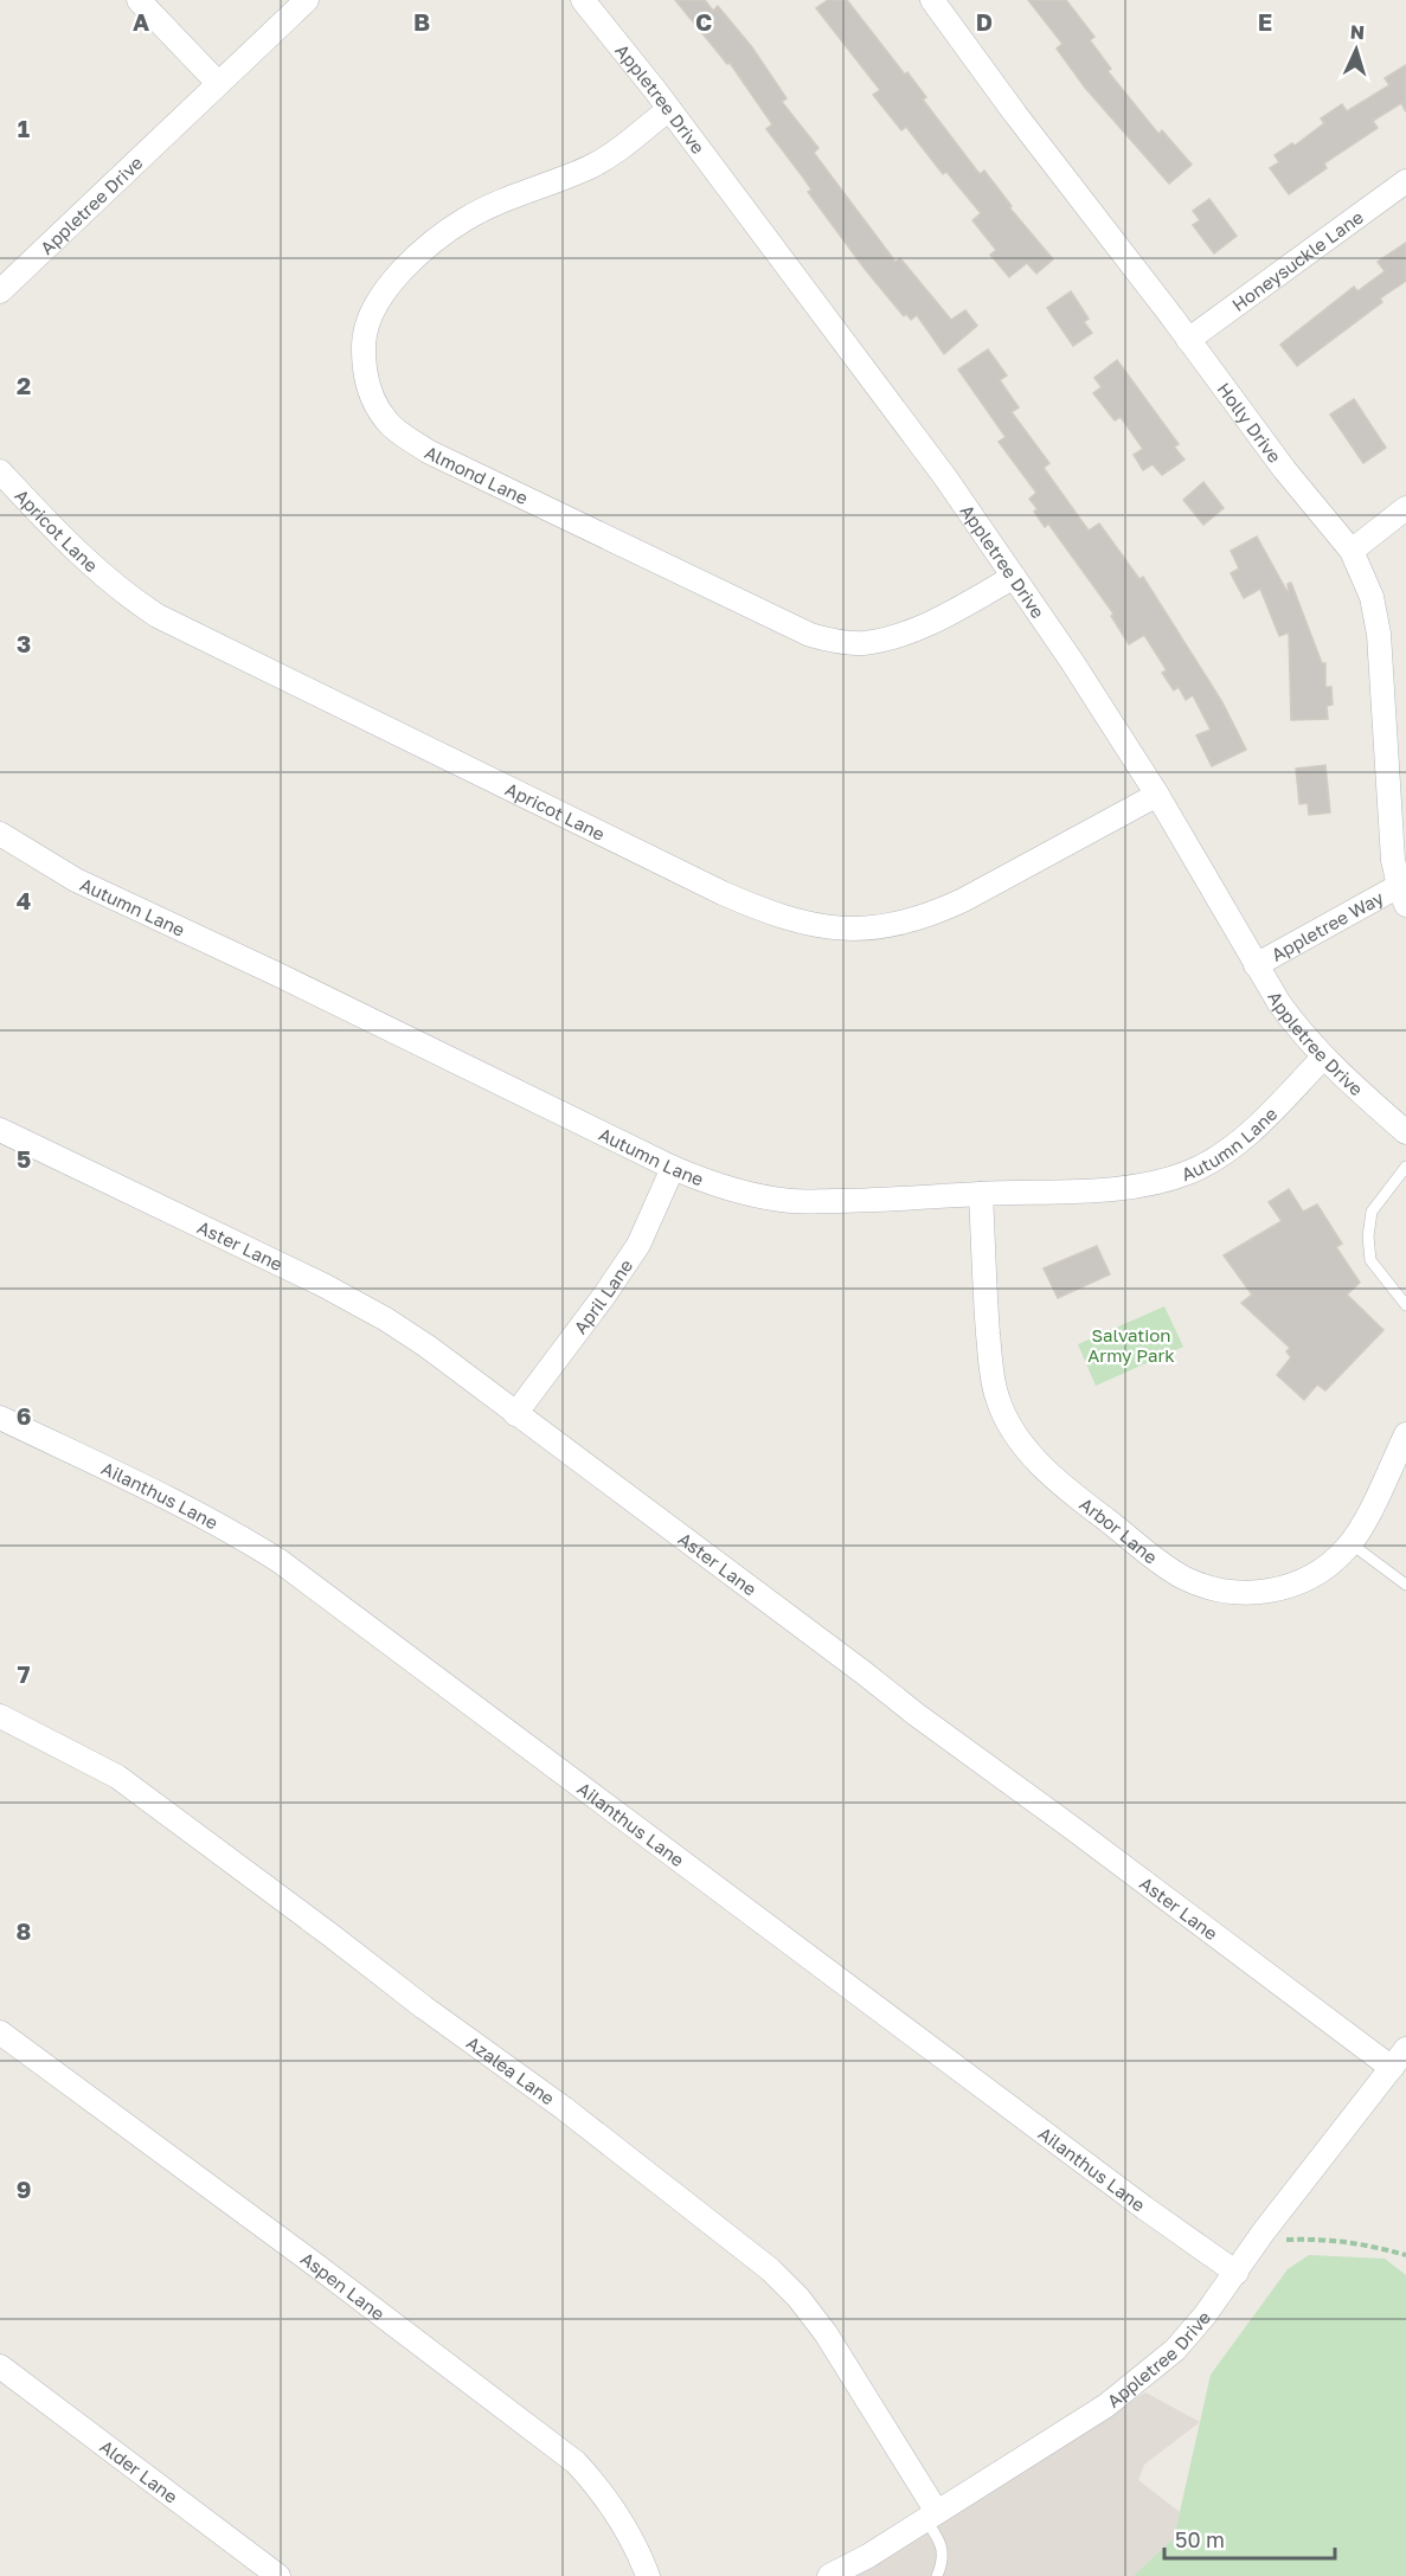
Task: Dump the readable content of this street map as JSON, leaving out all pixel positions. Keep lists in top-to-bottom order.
{
  "streets": {
    "street": [
      "Appletree Drive",
      "Honeysuckle Lane",
      "Holly Drive",
      "Almond Lane",
      "Apricot Lane",
      "Autumn Lane",
      "Appletree Way",
      "Aster Lane",
      "April Lane",
      "Ailanthus Lane",
      "Arbor Lane",
      "Azalea Lane",
      "Aspen Lane",
      "Alder Lane"
    ]
  },
  "crossings": [
    ["Appletree Drive", "Almond Lane"],
    ["Appletree Drive", "Apricot Lane"],
    ["Appletree Drive", "Autumn Lane"],
    ["Appletree Drive", "Appletree Way"],
    ["Appletree Drive", "Aster Lane"],
    ["Appletree Drive", "Ailanthus Lane"],
    ["Appletree Drive", "Azalea Lane"],
    ["Honeysuckle Lane", "Holly Drive"],
    ["Holly Drive", "Appletree Way"],
    ["Autumn Lane", "April Lane"],
    ["Autumn Lane", "Arbor Lane"],
    ["Aster Lane", "April Lane"]
  ],
  "parks": ["Salvation Army Park"],
  "scale_bar": "50 m",
  "north": "top",
  "grid": {
    "columns": [
      "A",
      "B",
      "C",
      "D",
      "E"
    ],
    "rows": [
      "1",
      "2",
      "3",
      "4",
      "5",
      "6",
      "7",
      "8",
      "9"
    ]
  }
}
